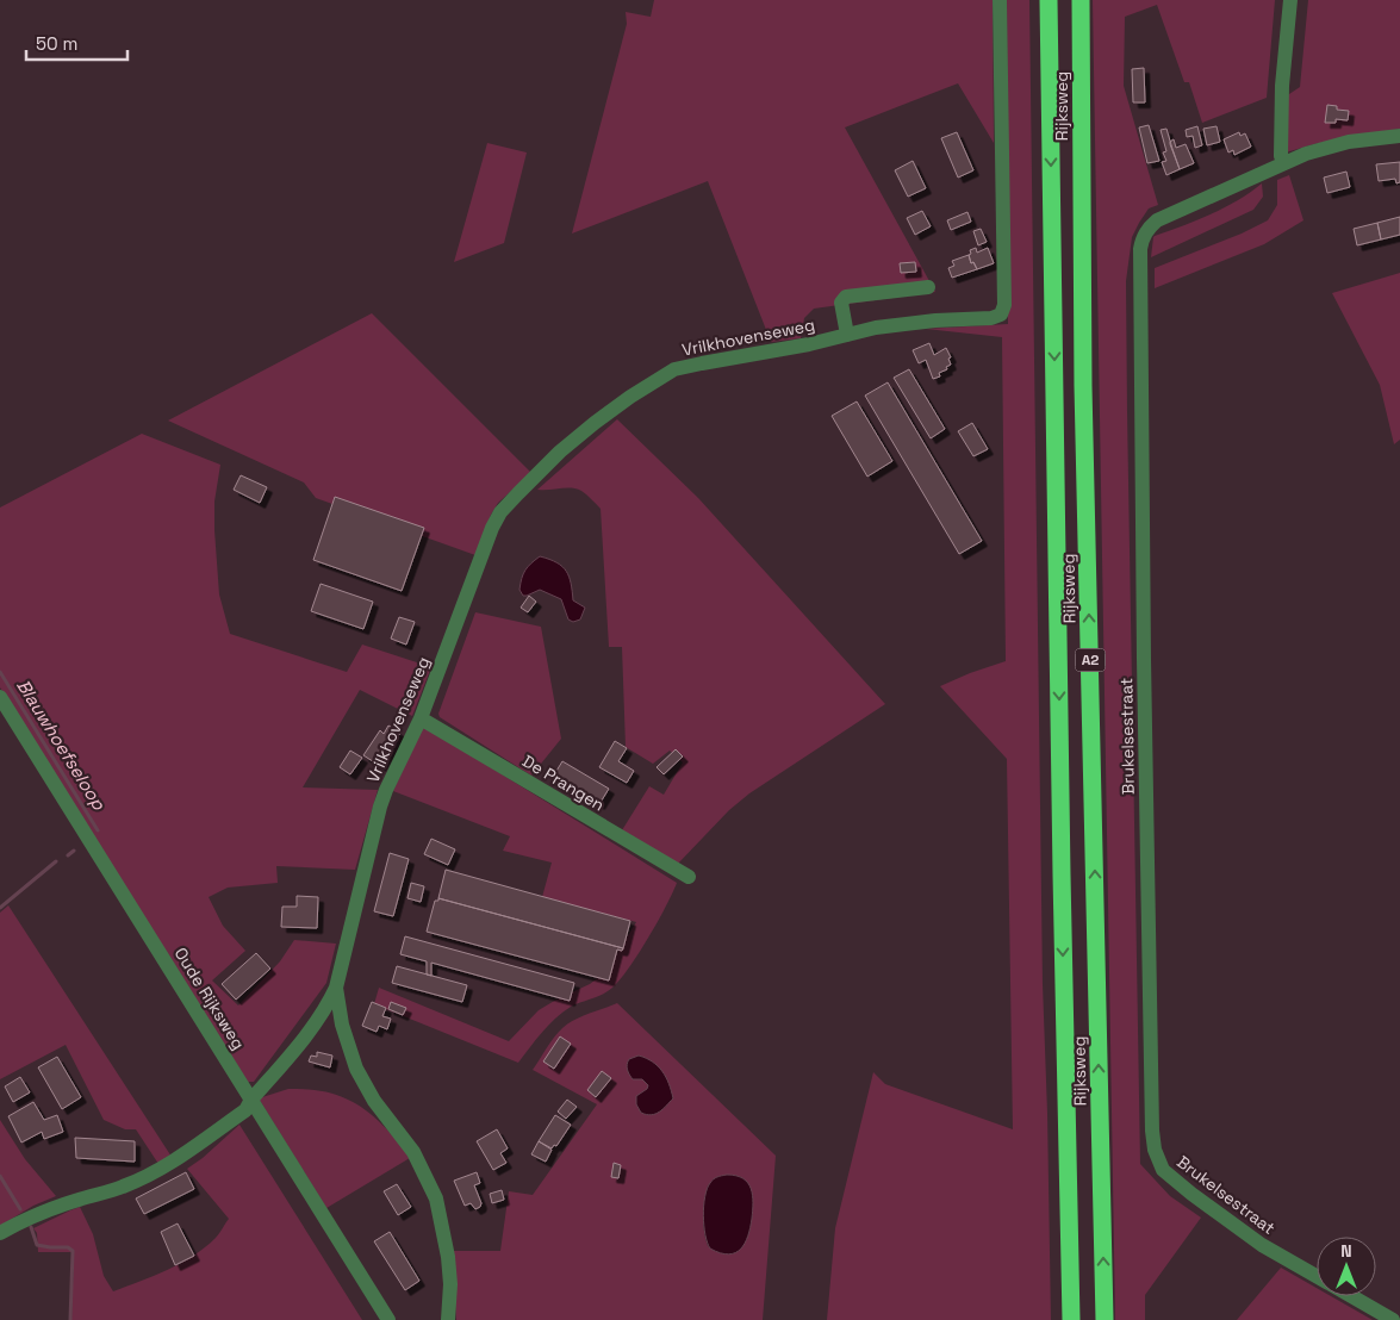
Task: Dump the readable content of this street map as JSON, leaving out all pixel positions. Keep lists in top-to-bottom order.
{
  "streets": {
    "highway": ["Rijksweg", "A2"],
    "street": [
      "Vrilkhovenseweg",
      "Brukelsestraat",
      "De Prangen",
      "Oude Rijksweg"
    ]
  },
  "crossings": [
    ["Vrilkhovenseweg", "De Prangen"]
  ],
  "water": ["Blauwhoefseloop"],
  "scale_bar": "50 m",
  "north": "top"
}
